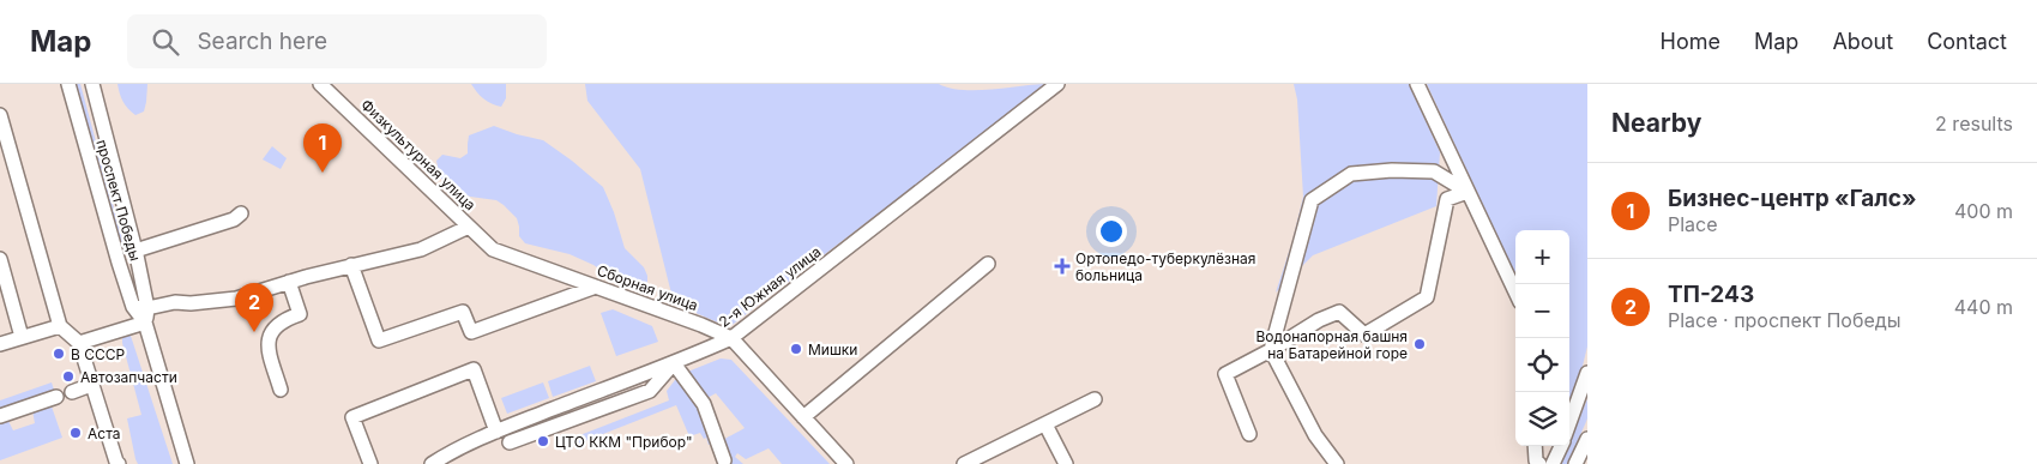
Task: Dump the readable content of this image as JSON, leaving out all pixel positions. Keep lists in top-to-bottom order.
{
  "streets": {
    "street": [
      "Физкультурная улица",
      "проспект Победы",
      "2-я Южная улица",
      "Сборная улица"
    ]
  },
  "crossings": [
    ["Физкультурная улица", "Сборная улица"],
    ["2-я Южная улица", "Сборная улица"]
  ],
  "places": {
    "health": ["Ортопедо-туберкулёзная больница"],
    "other": [
      "Водонапорная башня на Батарейной горе",
      "Мишки",
      "В СССР",
      "Автозапчасти",
      "Аста",
      "ЦТО ККМ \"Прибор\""
    ]
  },
  "page": {
    "header": "Map",
    "search": "Search here",
    "nav": [
      "Home",
      "Map",
      "About",
      "Contact"
    ],
    "heading": ["Nearby", "2 results"],
    "pins": ["1", "2"],
    "list": [
      {
        "mark": "1",
        "name": "Бизнес-центр «Галс»",
        "note": "Place",
        "value": "400 m"
      },
      {
        "mark": "2",
        "name": "ТП-243",
        "note": "Place · проспект Победы",
        "value": "440 m"
      }
    ],
    "map_buttons": ["+", "−"]
  }
}
